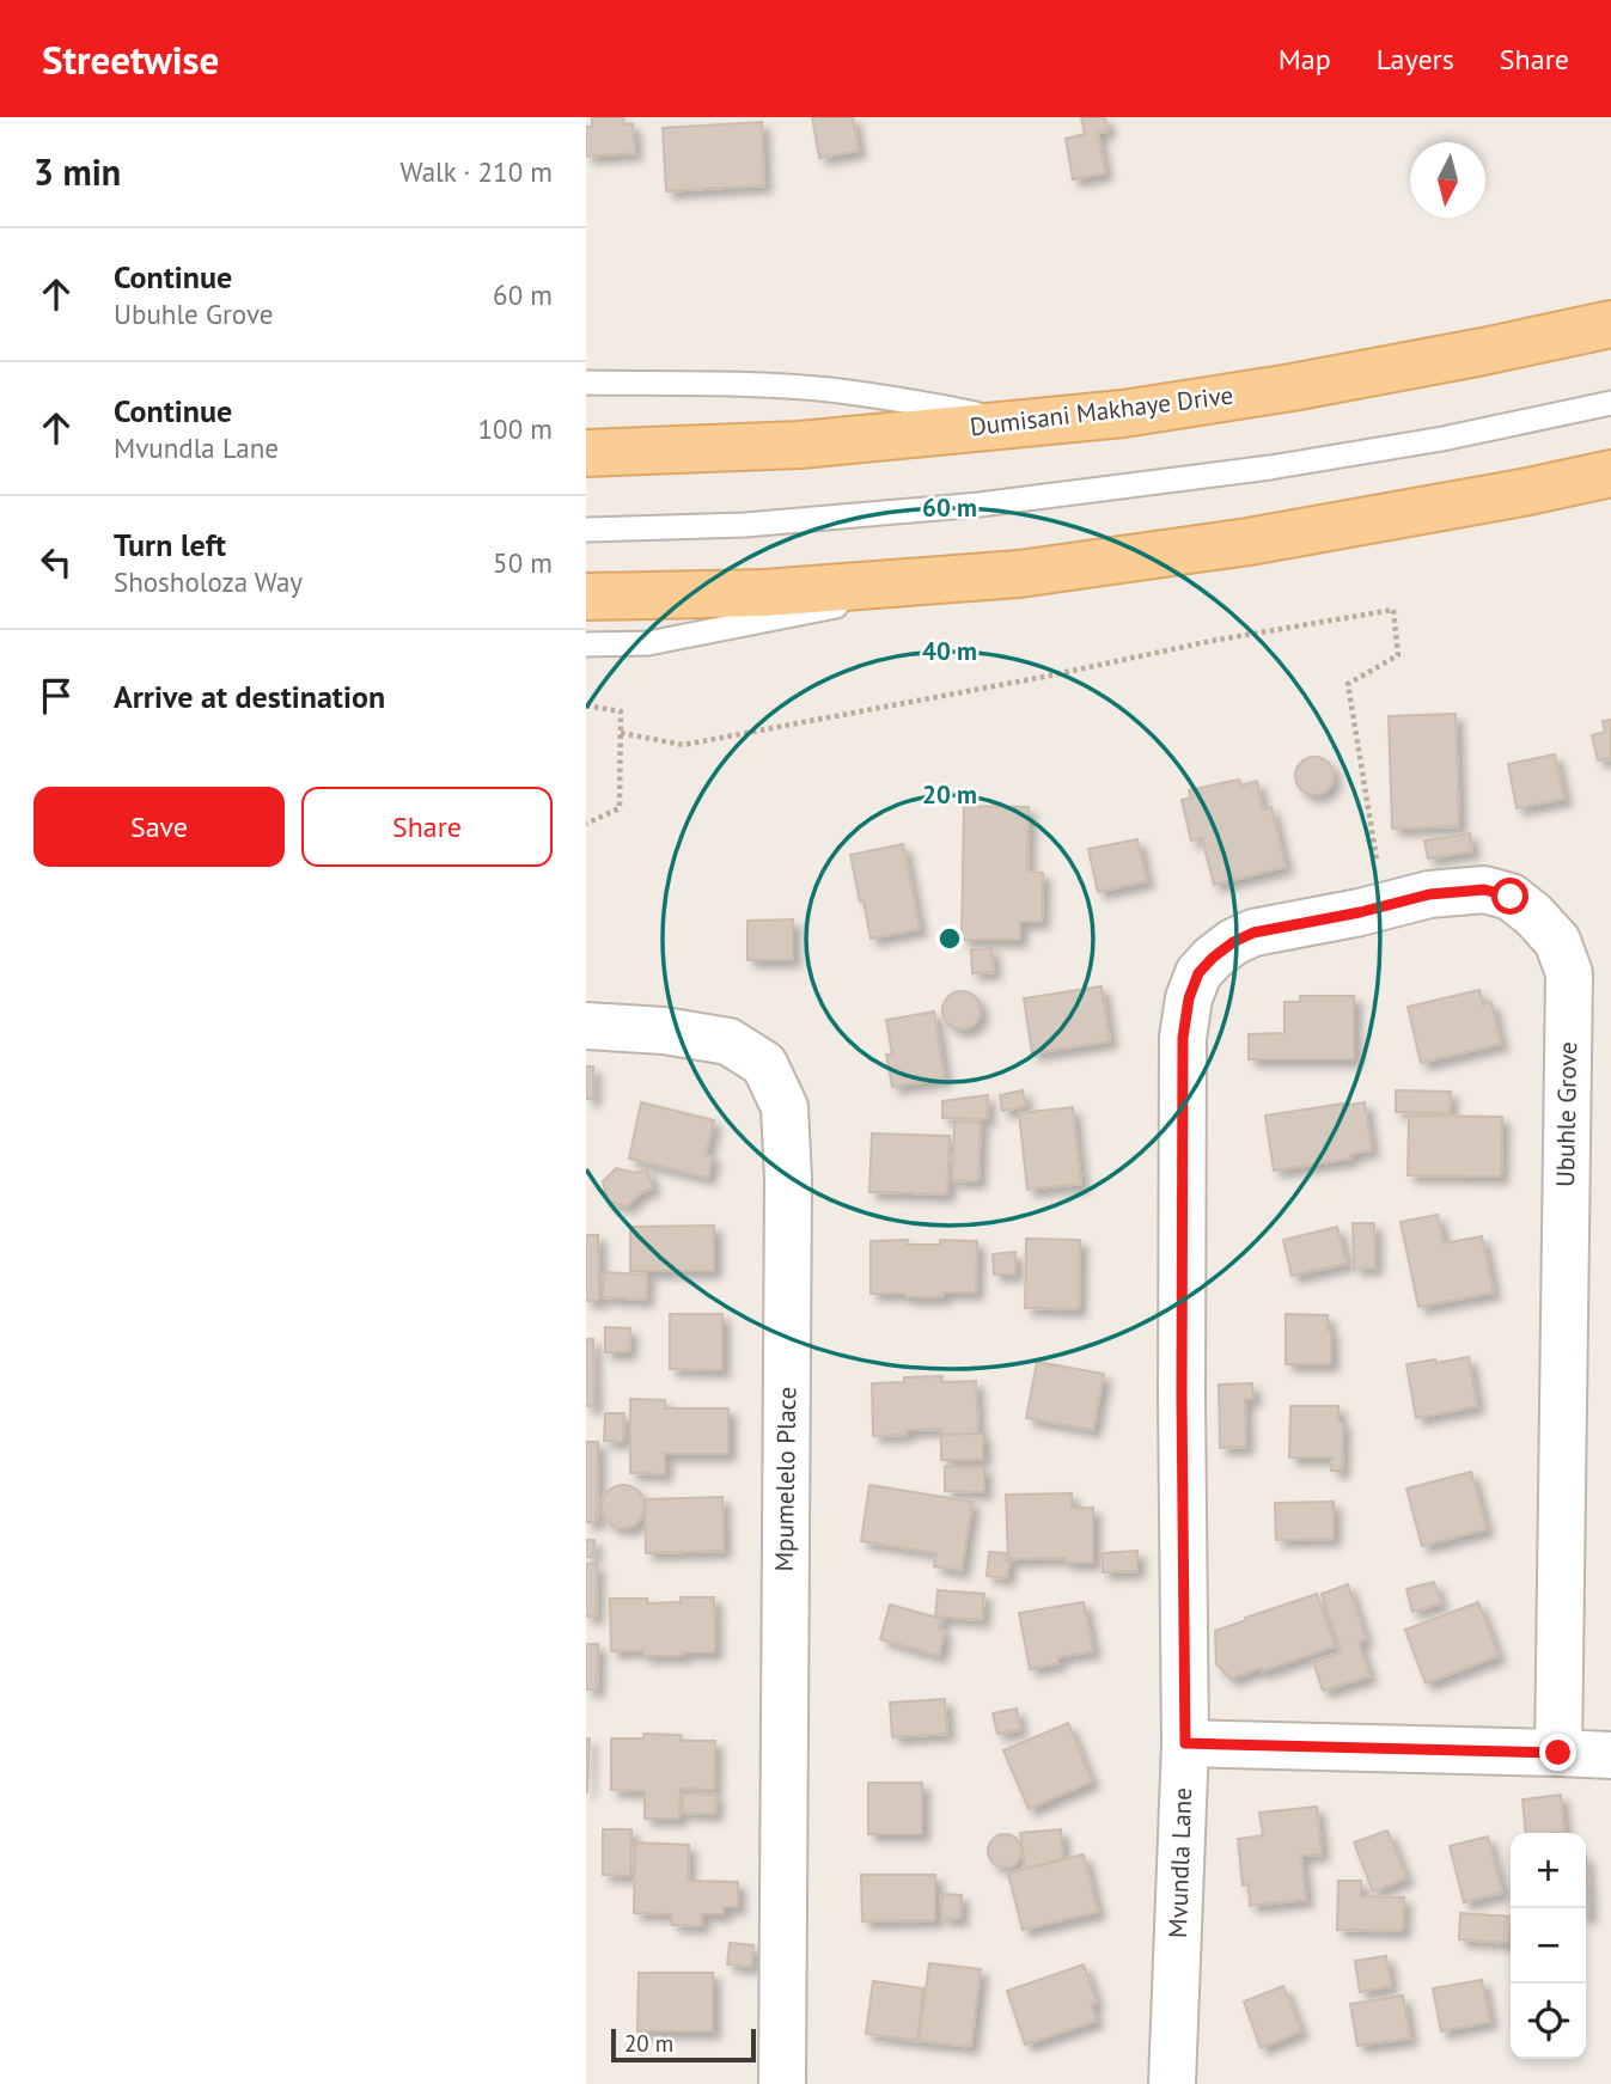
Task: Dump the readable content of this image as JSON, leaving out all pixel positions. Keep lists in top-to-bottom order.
{
  "streets": {
    "main road": ["Dumisani Makhaye Drive"],
    "street": ["Ubuhle Grove", "Mpumelelo Place", "Mvundla Lane"]
  },
  "crossings": [
    ["Ubuhle Grove", "Mvundla Lane"]
  ],
  "scale_bar": "20 m",
  "north": "bottom",
  "page": {
    "header": "Streetwise",
    "nav": ["Map", "Layers", "Share"],
    "heading": ["3 min", "Walk · 210 m"],
    "list": [
      ["Continue", "Ubuhle Grove", "60 m"],
      ["Continue", "Mvundla Lane", "100 m"],
      ["Turn left", "Shosholoza Way", "50 m"],
      "Arrive at destination"
    ],
    "buttons": ["Save", "Share"],
    "map_buttons": ["+", "−"],
    "scale": "20 m"
  },
  "rings": ["60 m", "40 m", "20 m"]
}
